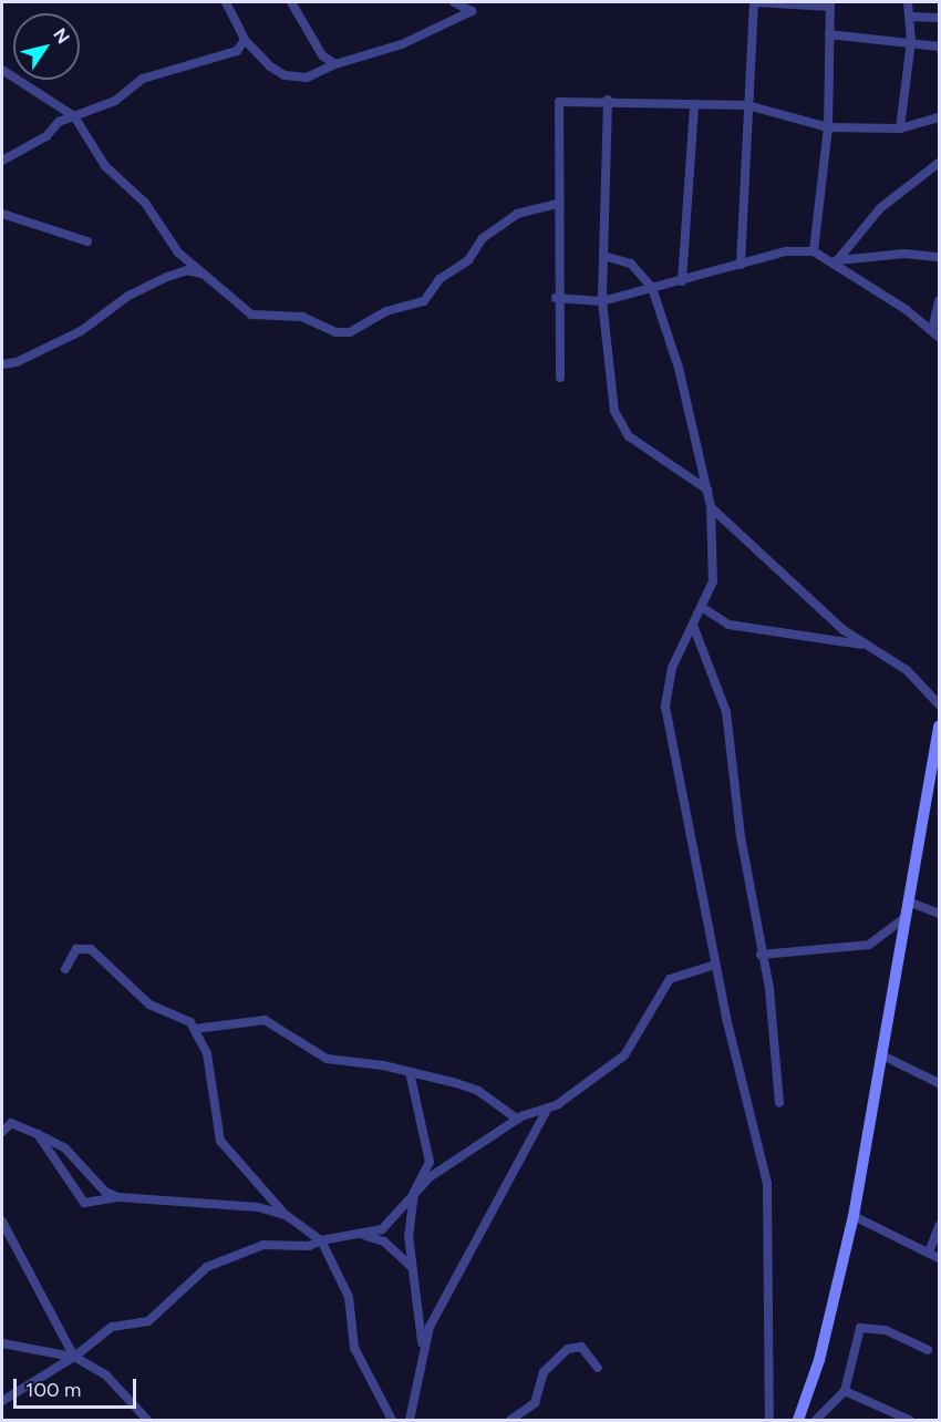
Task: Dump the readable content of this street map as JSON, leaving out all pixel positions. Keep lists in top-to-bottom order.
{
  "scale_bar": "100 m",
  "north": "top right"
}
